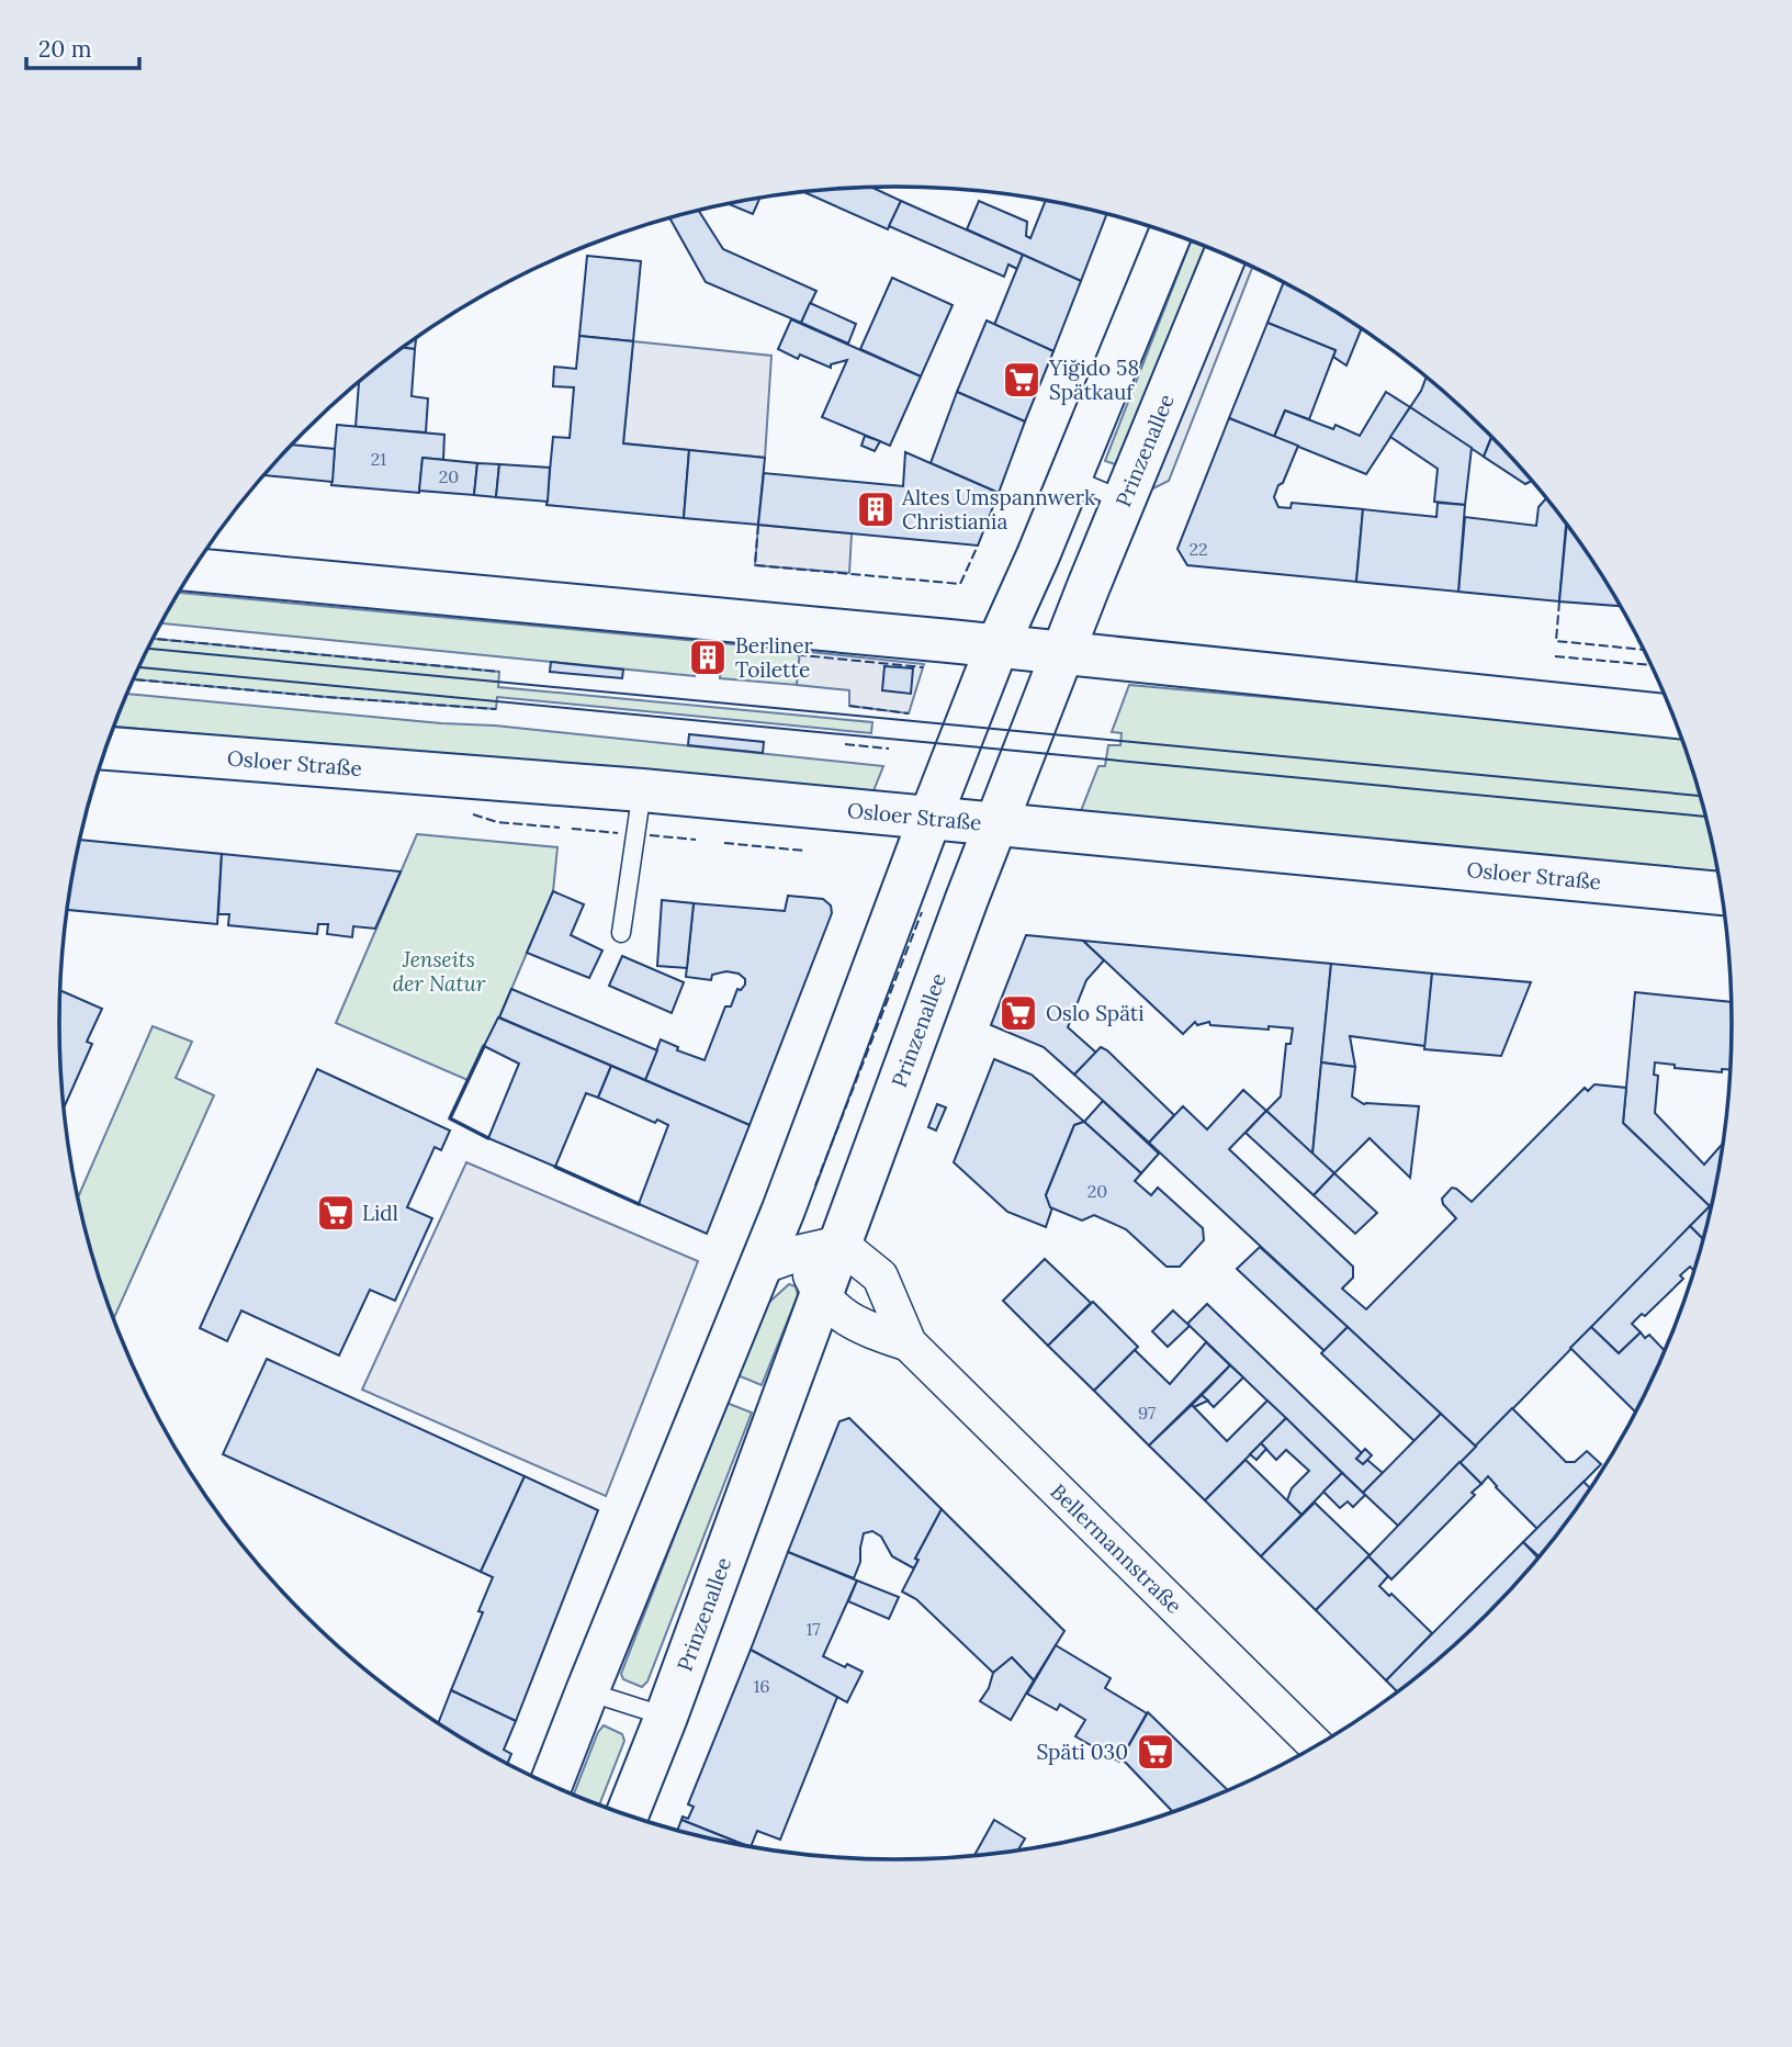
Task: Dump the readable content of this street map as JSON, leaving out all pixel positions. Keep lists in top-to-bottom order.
{
  "streets": {
    "main road": ["Prinzenallee", "Osloer Straße"],
    "street": ["Bellermannstraße"]
  },
  "crossings": [
    ["Prinzenallee", "Osloer Straße"],
    ["Prinzenallee", "Bellermannstraße"]
  ],
  "parks": ["Jenseits der Natur"],
  "places": {
    "supermarket": [
      "Yiğido 58 Spätkauf",
      "Oslo Späti",
      "Lidl",
      "Späti 030"
    ],
    "building": ["Altes Umspannwerk Christiania", "Berliner Toilette"]
  },
  "house_numbers": [
    "21",
    "20",
    "22",
    "20",
    "97",
    "17",
    "16"
  ],
  "scale_bar": "20 m"
}
